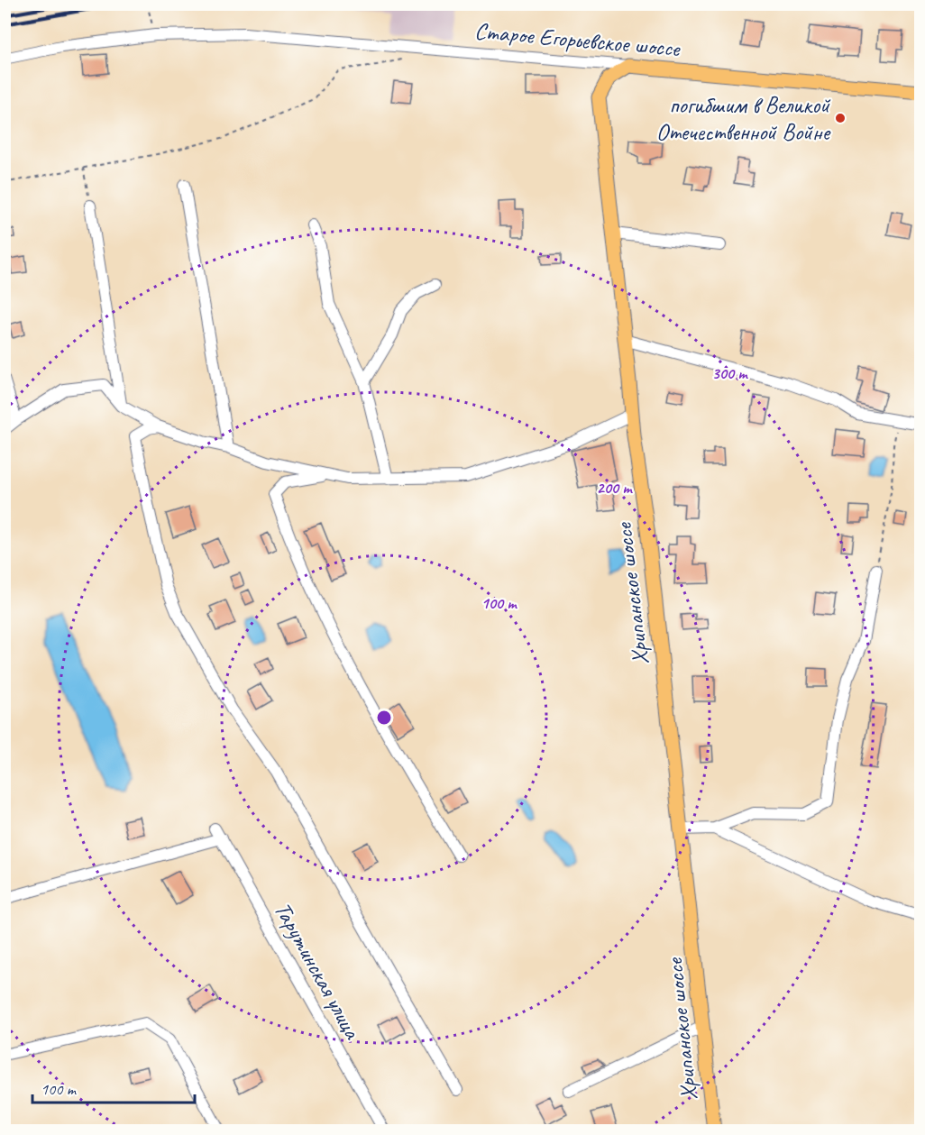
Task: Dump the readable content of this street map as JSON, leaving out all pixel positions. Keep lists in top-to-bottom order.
{
  "streets": {
    "main road": ["Старое Егорьевское шоссе", "Хрипанское шоссе"],
    "street": ["Тарутинская улица"]
  },
  "crossings": [
    ["Старое Егорьевское шоссе", "Хрипанское шоссе"]
  ],
  "places": ["погибшим в Великой Отечественной Войне"],
  "scale_bar": "100 m",
  "rings": ["300 m", "200 m", "100 m"]
}
